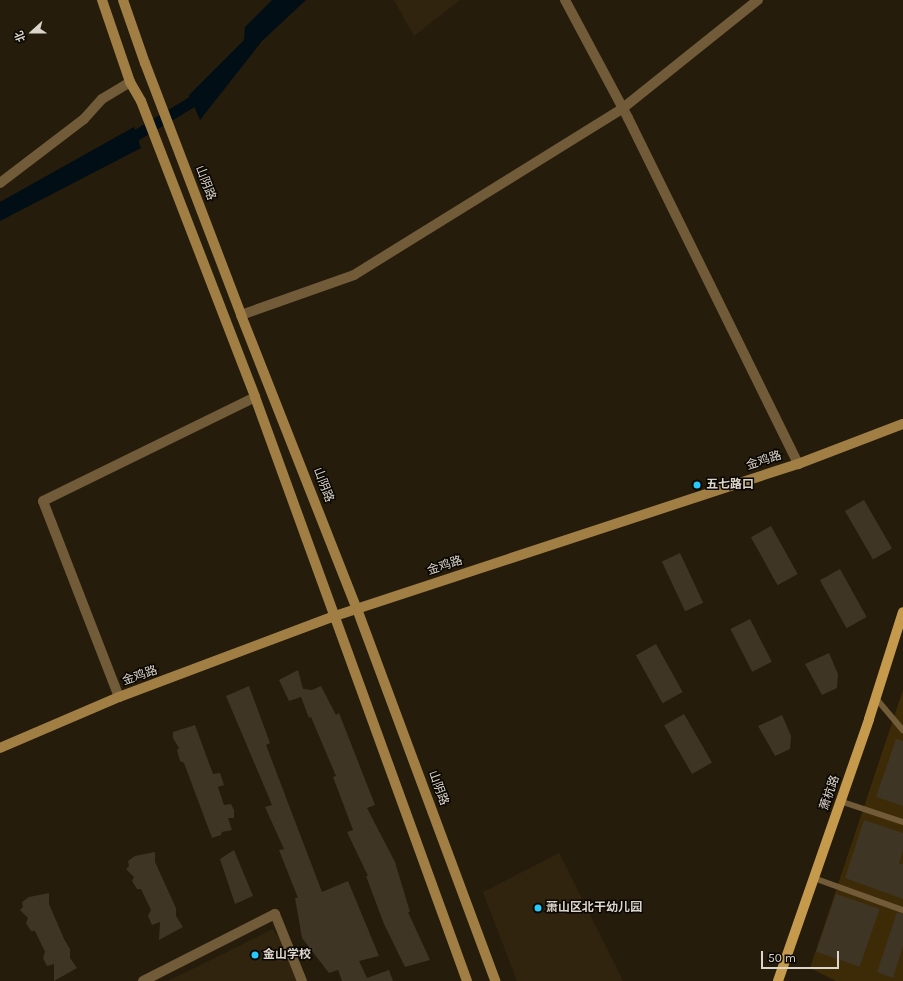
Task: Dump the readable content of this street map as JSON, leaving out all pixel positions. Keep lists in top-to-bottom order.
{
  "streets": {
    "main road": ["山阴路", "金鸡路", "萧杭路"]
  },
  "crossings": [
    ["山阴路", "金鸡路"]
  ],
  "places": ["五七路口", "萧山区北干幼儿园", "金山学校"],
  "scale_bar": "50 m",
  "north": "left"
}
